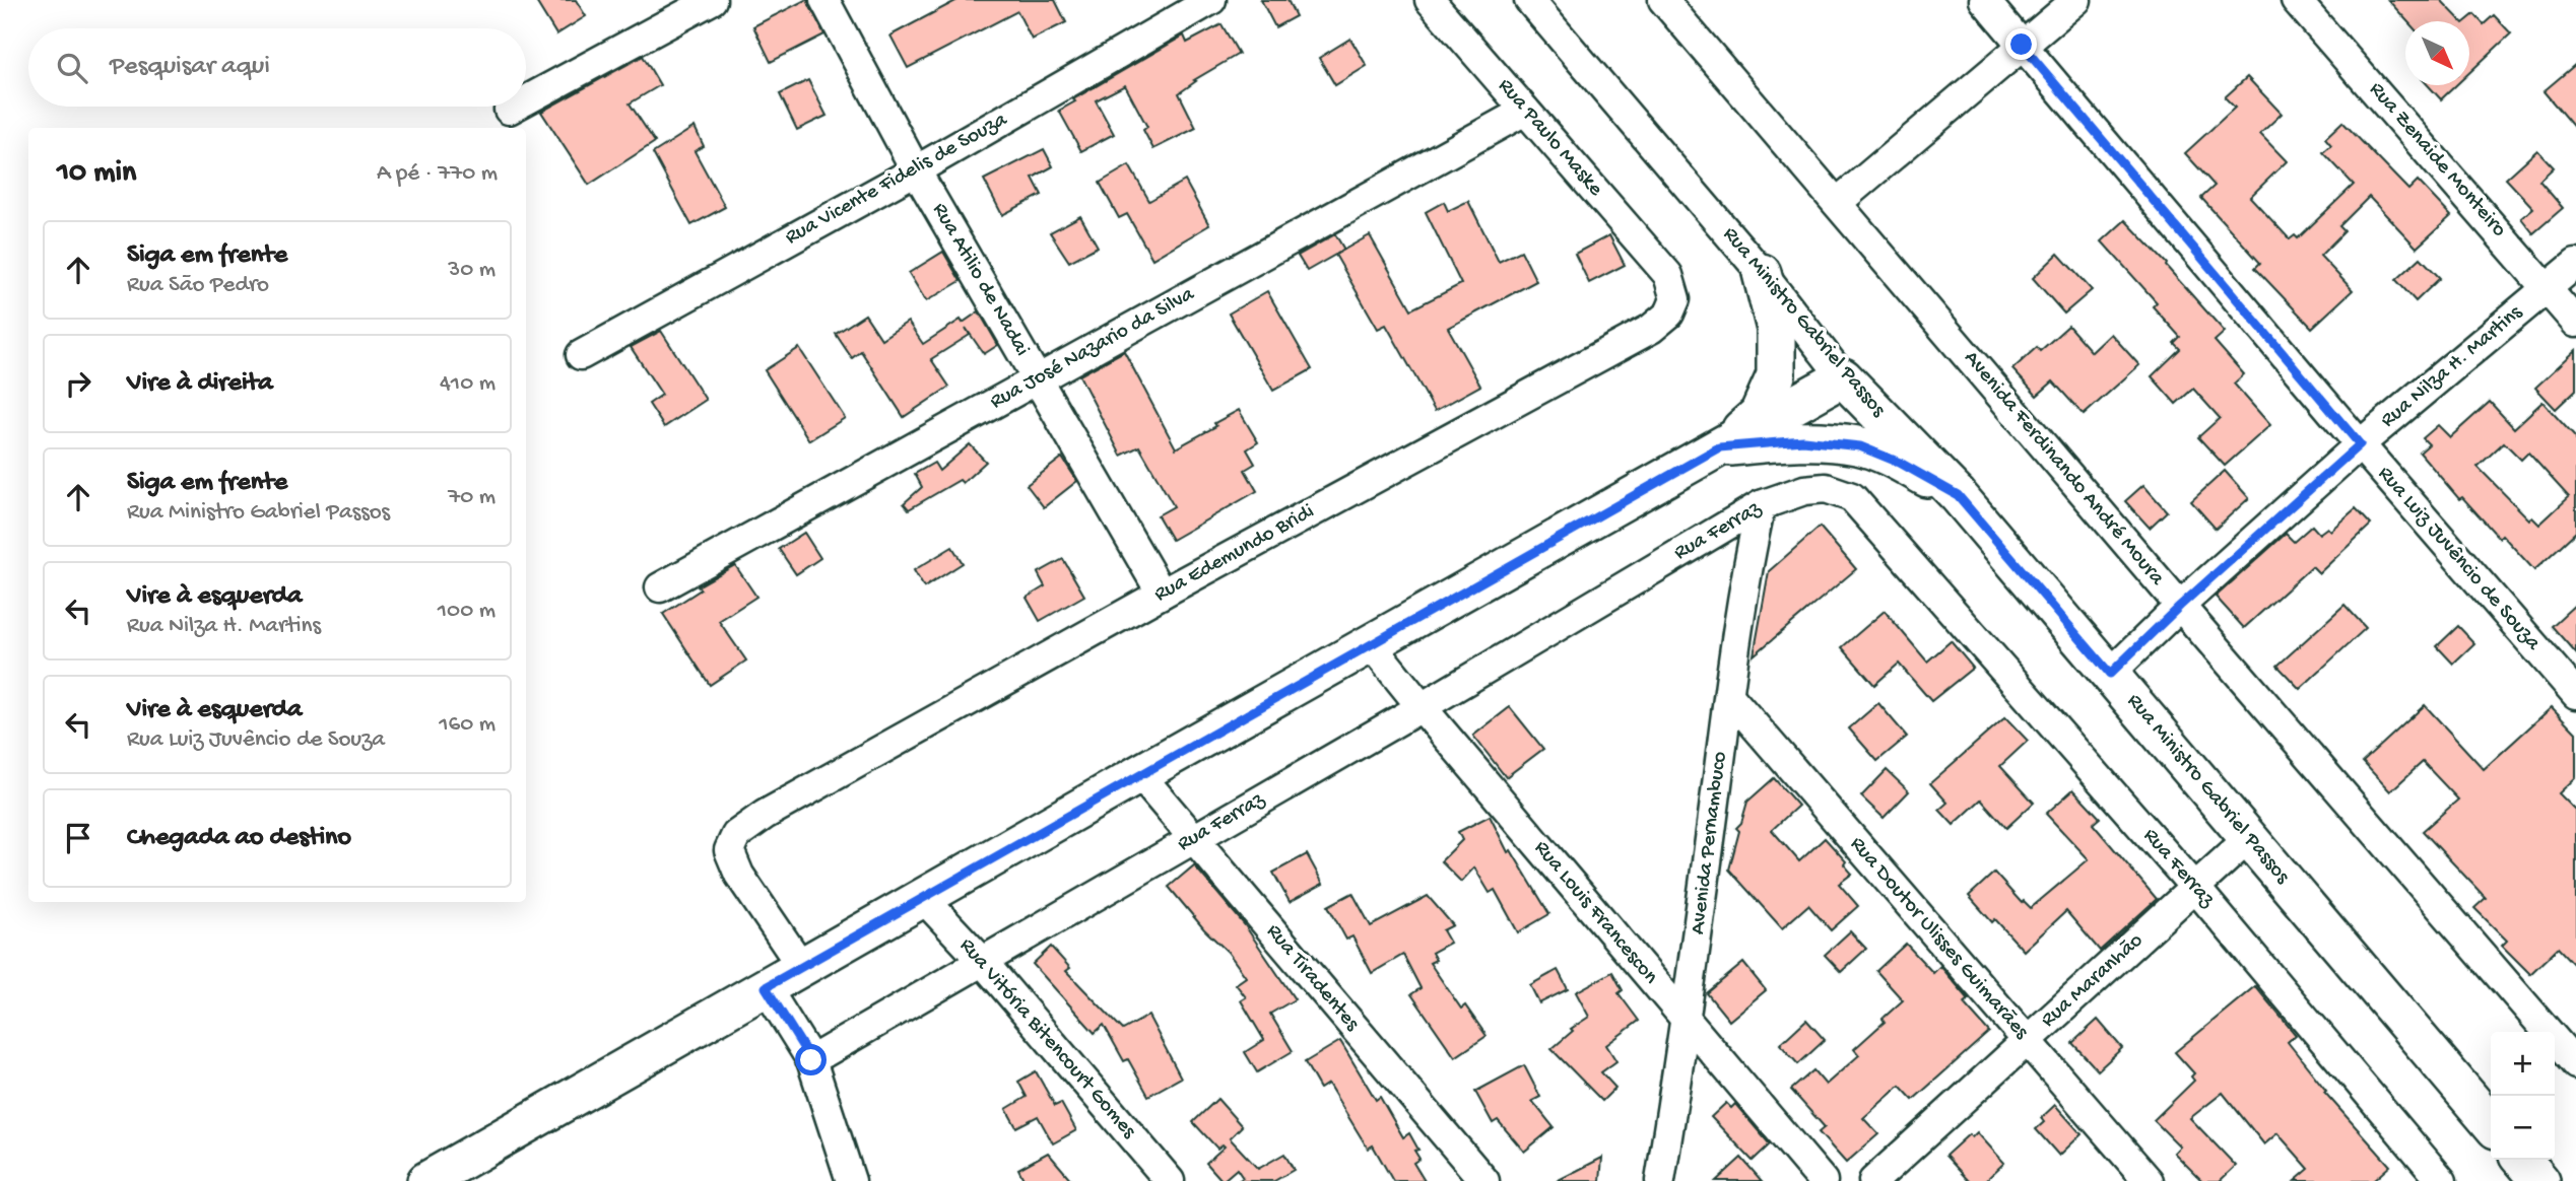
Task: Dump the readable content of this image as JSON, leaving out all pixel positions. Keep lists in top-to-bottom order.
{
  "streets": {
    "main road": ["Rua Ministro Gabriel Passos"],
    "street": [
      "Rua Paulo Maske",
      "Rua Zenaide Monteiro",
      "Rua Vicente Fidelis de Souza",
      "Rua Atilio de Nadai",
      "Rua José Nazario da Silva",
      "Rua Nilza H. Martins",
      "Avenida Ferdinando André Moura",
      "Rua Ferraz",
      "Rua Edemundo Bridi",
      "Rua Luiz Juvêncio de Souza",
      "Avenida Pernambuco",
      "Rua Louis Francescon",
      "Rua Doutor Ulisses Guimarães",
      "Rua Tiradentes",
      "Rua Maranhão",
      "Rua Vitória Bitencourt Gomes"
    ]
  },
  "crossings": [
    ["Rua Paulo Maske", "Rua José Nazario da Silva"],
    ["Rua Paulo Maske", "Rua Edemundo Bridi"],
    ["Rua Zenaide Monteiro", "Rua Nilza H. Martins"],
    ["Rua Vicente Fidelis de Souza", "Rua Atilio de Nadai"],
    ["Rua Atilio de Nadai", "Rua José Nazario da Silva"],
    ["Rua Atilio de Nadai", "Rua Edemundo Bridi"],
    ["Rua Ministro Gabriel Passos", "Rua Nilza H. Martins"],
    ["Rua Ministro Gabriel Passos", "Rua Maranhão"],
    ["Rua Nilza H. Martins", "Avenida Ferdinando André Moura"],
    ["Rua Nilza H. Martins", "Rua Luiz Juvêncio de Souza"],
    ["Rua Ferraz", "Avenida Pernambuco"],
    ["Rua Ferraz", "Rua Louis Francescon"],
    ["Rua Ferraz", "Rua Tiradentes"],
    ["Rua Ferraz", "Rua Maranhão"],
    ["Rua Ferraz", "Rua Vitória Bitencourt Gomes"],
    ["Avenida Pernambuco", "Rua Louis Francescon"],
    ["Avenida Pernambuco", "Rua Doutor Ulisses Guimarães"],
    ["Rua Doutor Ulisses Guimarães", "Rua Maranhão"]
  ],
  "north": "bottom right",
  "page": {
    "search": "Pesquisar aqui",
    "heading": ["10 min", "A pé · 770 m"],
    "list": [
      ["Siga em frente", "Rua São Pedro", "30 m"],
      ["Vire à direita", "410 m"],
      ["Siga em frente", "Rua Ministro Gabriel Passos", "70 m"],
      ["Vire à esquerda", "Rua Nilza H. Martins", "100 m"],
      ["Vire à esquerda", "Rua Luiz Juvêncio de Souza", "160 m"],
      "Chegada ao destino"
    ],
    "map_buttons": ["+", "−"]
  }
}
